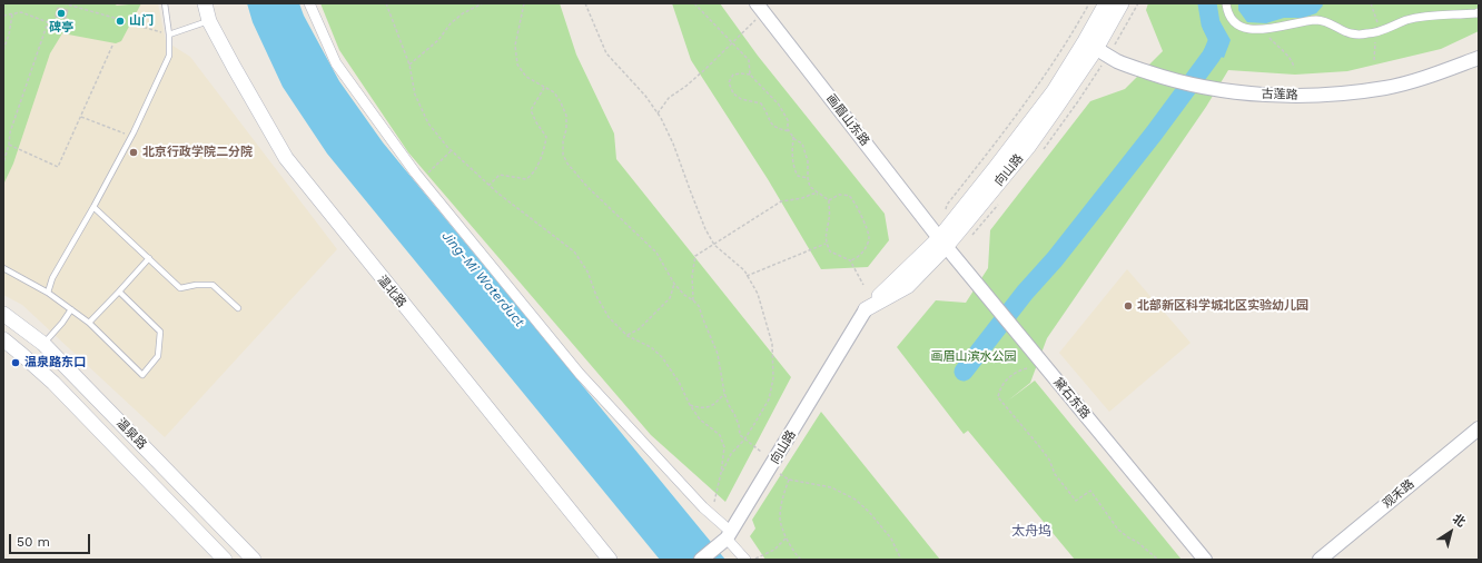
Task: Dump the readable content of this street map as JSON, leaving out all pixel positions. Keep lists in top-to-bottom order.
{
  "streets": {
    "main road": ["向山路", "温北路", "温泉路"],
    "street": [
      "古莲路",
      "画眉山东路",
      "黛石东路",
      "观禾路"
    ]
  },
  "crossings": [
    ["古莲路", "向山路"],
    ["画眉山东路", "向山路"],
    ["画眉山东路", "黛石东路"],
    ["向山路", "黛石东路"]
  ],
  "districts": ["太舟坞"],
  "water": ["Jing-Mi Waterduct"],
  "parks": ["画眉山滨水公园"],
  "places": [
    "碑亭",
    "山门",
    "北京行政学院二分院",
    "北部新区科学城北区实验幼儿园",
    "温泉路东口"
  ],
  "scale_bar": "50 m",
  "north": "top right"
}
